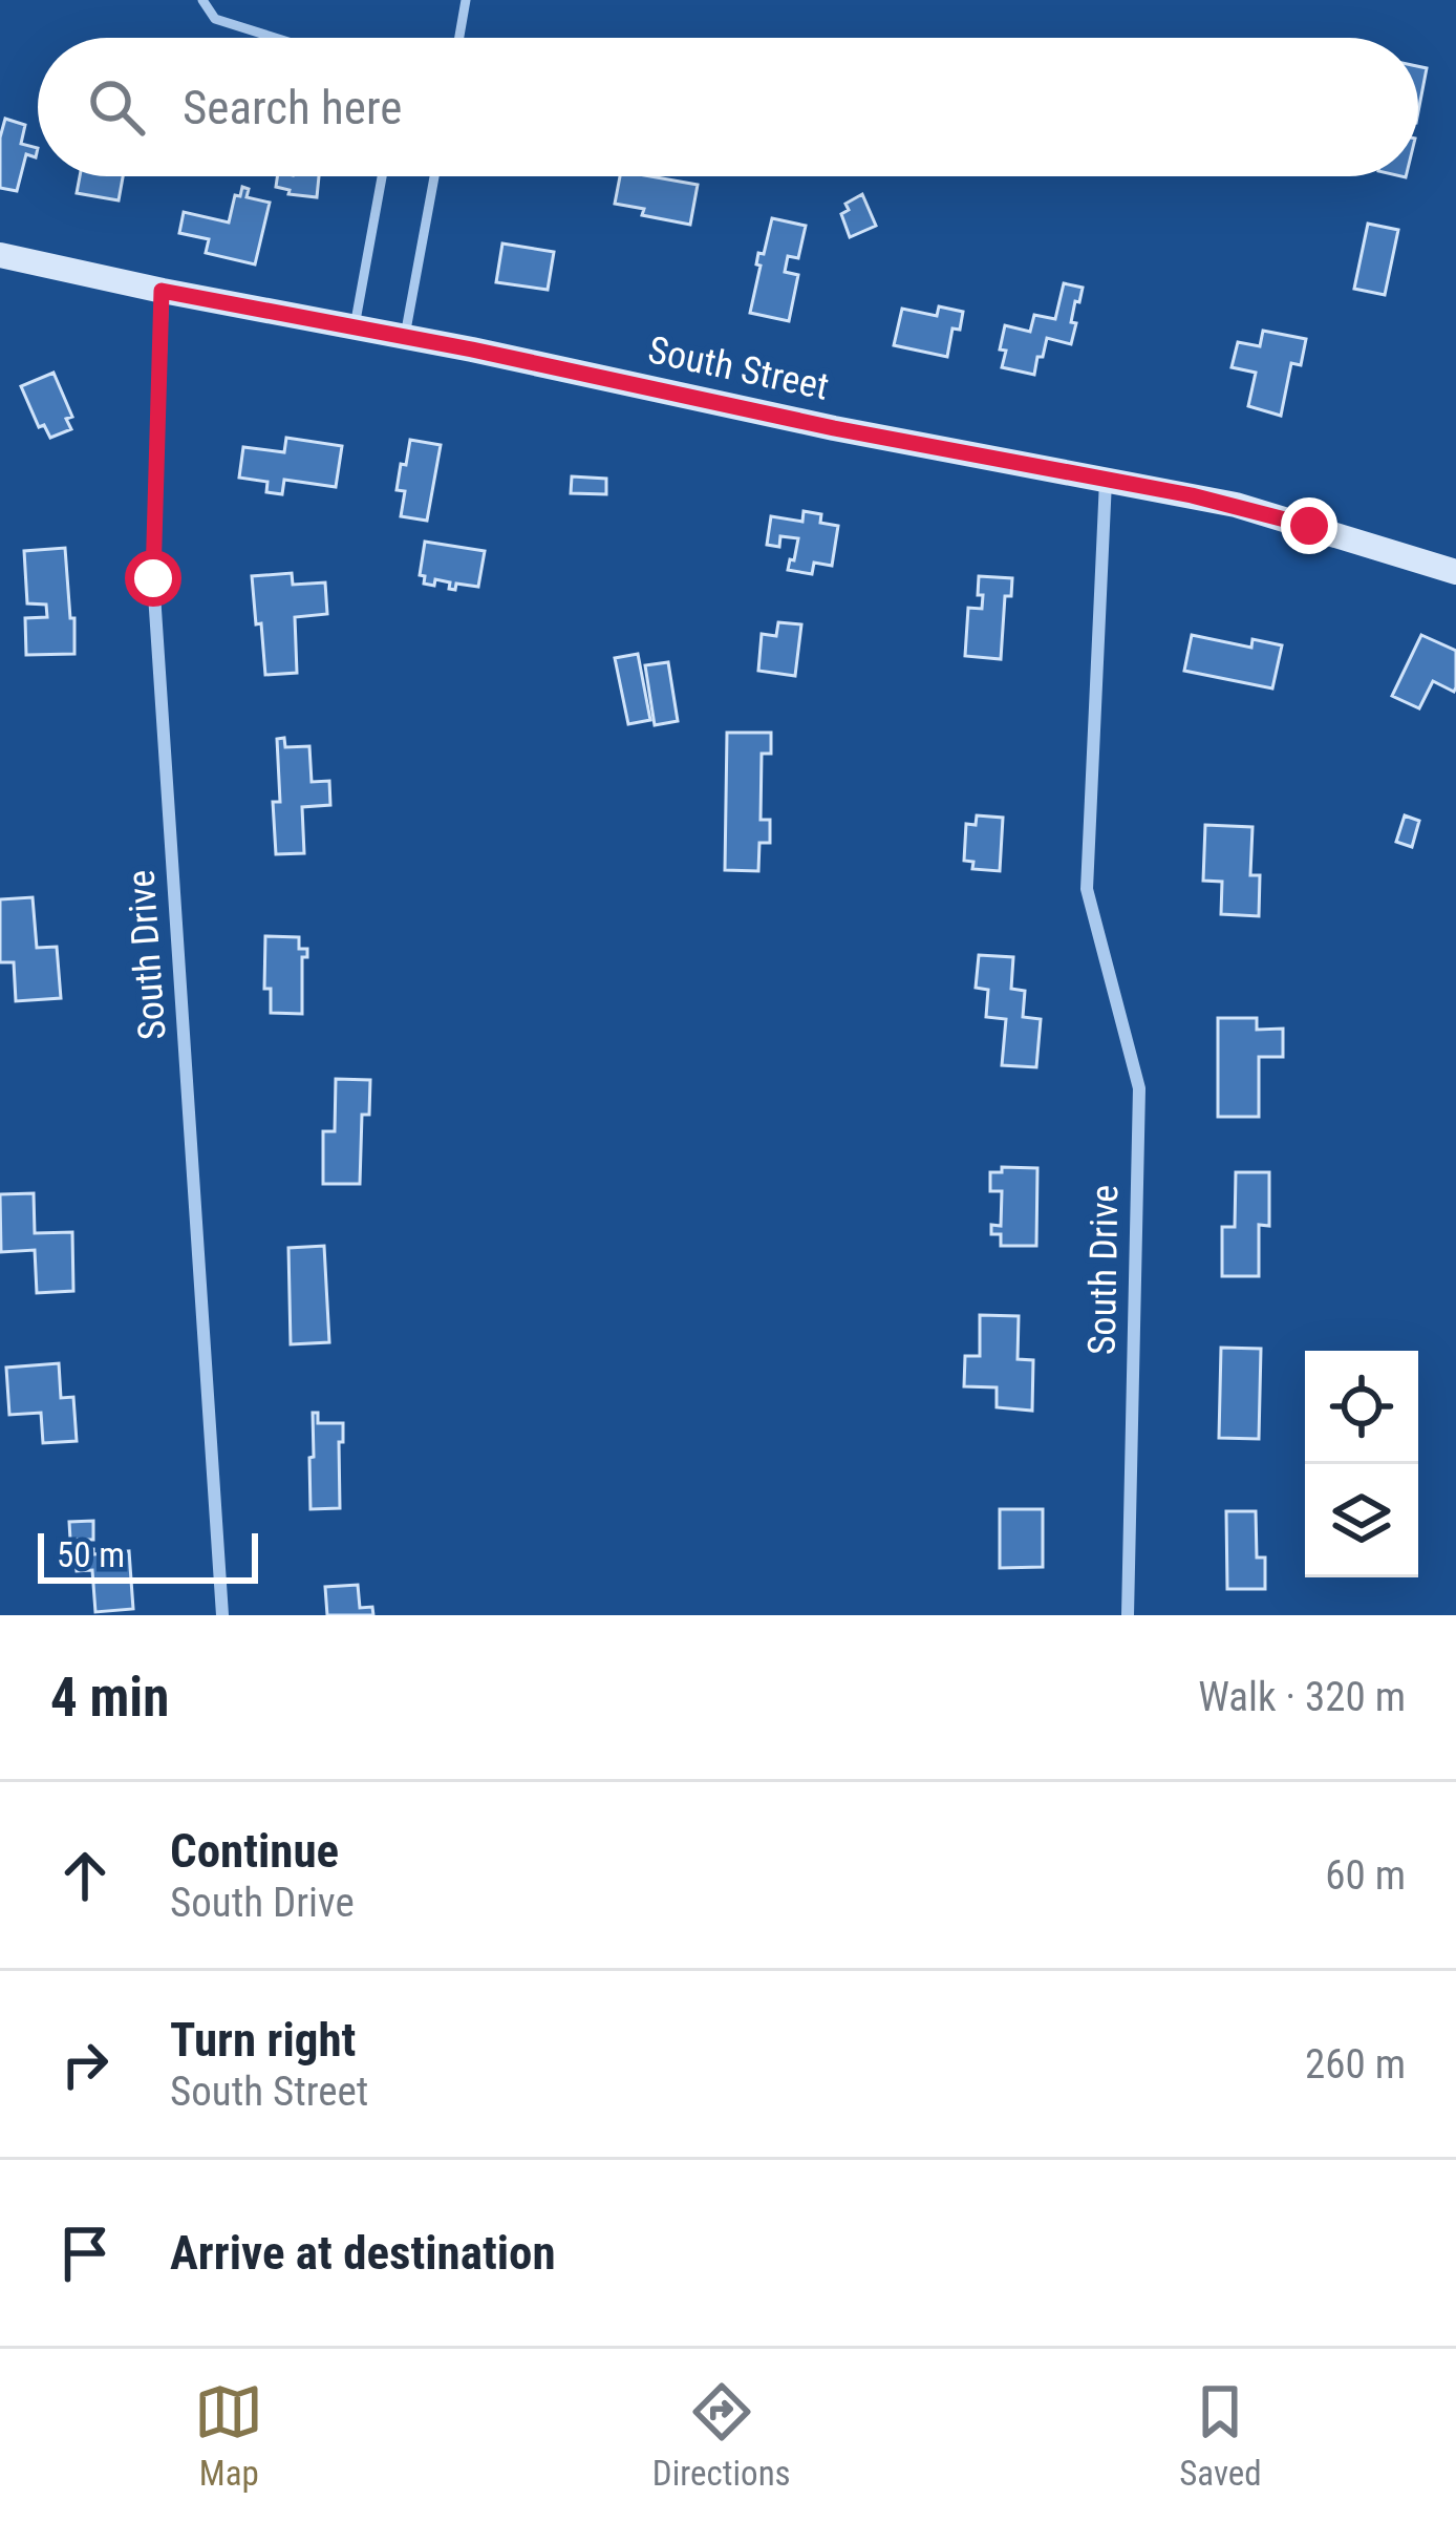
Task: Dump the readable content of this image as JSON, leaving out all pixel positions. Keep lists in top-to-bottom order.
{
  "streets": {
    "street": ["South Street", "South Drive"]
  },
  "crossings": [
    ["South Street", "South Drive"]
  ],
  "scale_bar": "50 m",
  "page": {
    "search": "Search here",
    "scale": "50 m",
    "heading": ["4 min", "Walk · 320 m"],
    "list": [
      ["Continue", "South Drive", "60 m"],
      ["Turn right", "South Street", "260 m"],
      "Arrive at destination"
    ],
    "nav": ["Map", "Directions", "Saved"]
  }
}
